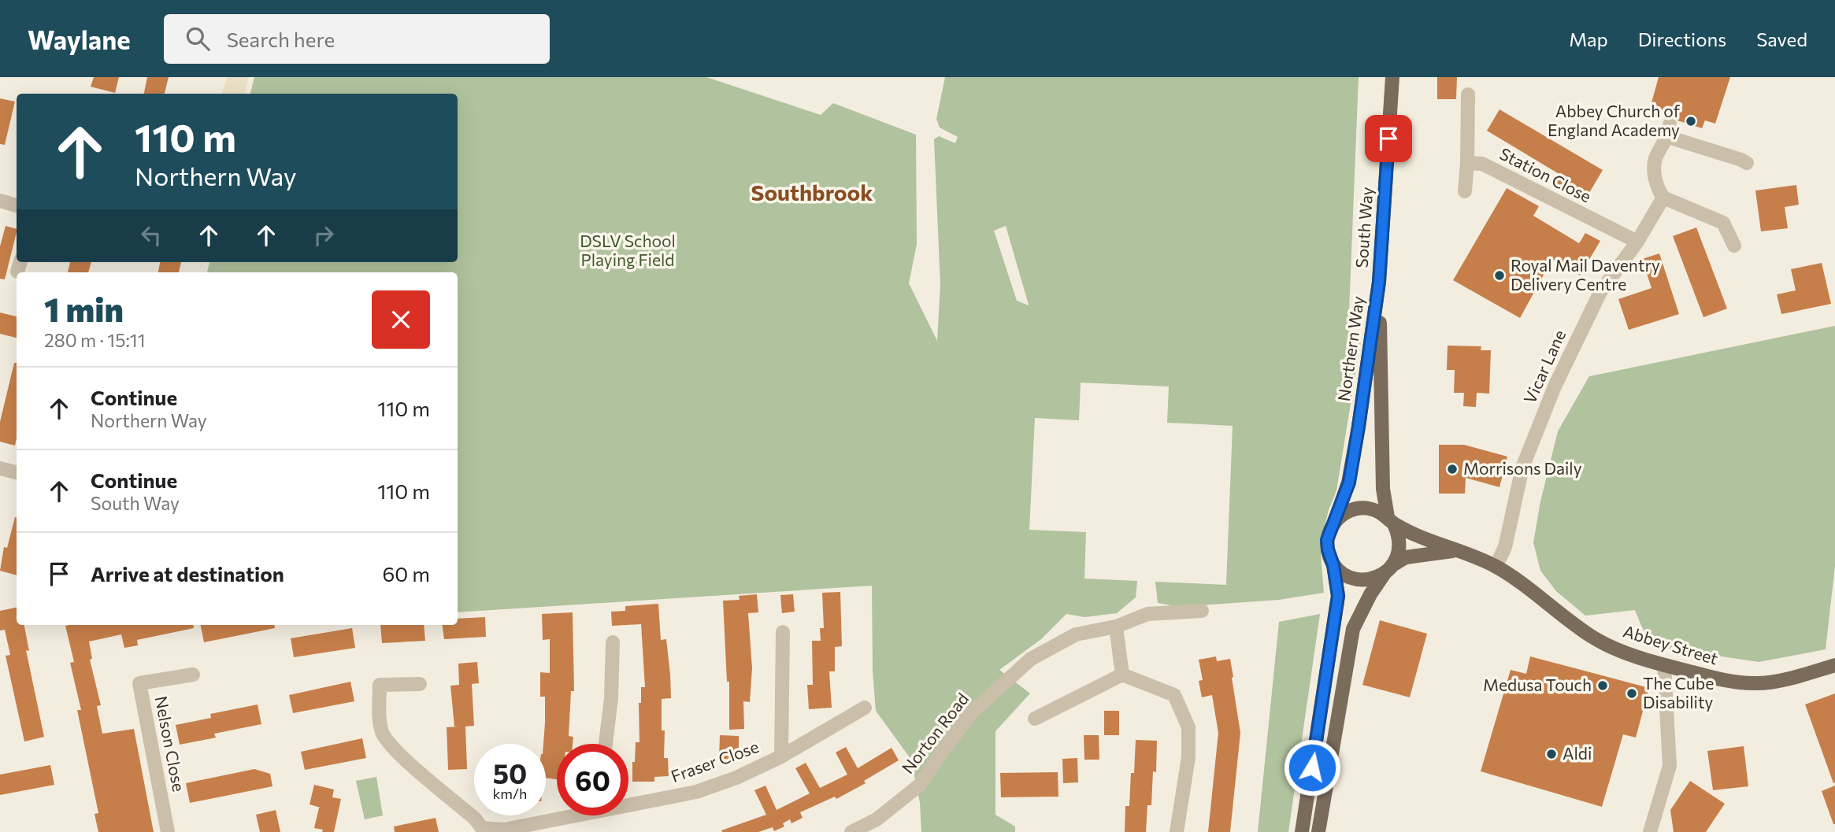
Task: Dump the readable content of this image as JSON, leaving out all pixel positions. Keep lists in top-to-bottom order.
{
  "streets": {
    "main road": ["South Way", "Northern Way", "Abbey Street"],
    "street": [
      "Station Close",
      "Vicar Lane",
      "Norton Road",
      "Nelson Close",
      "Fraser Close"
    ]
  },
  "crossings": [
    ["Station Close", "Vicar Lane"],
    ["South Way", "Northern Way"],
    ["Northern Way", "Abbey Street"],
    ["Vicar Lane", "Abbey Street"]
  ],
  "districts": ["Southbrook"],
  "parks": ["DSLV School Playing Field"],
  "places": [
    "Abbey Church of England Academy",
    "Royal Mail Daventry Delivery Centre",
    "Morrisons Daily",
    "Medusa Touch",
    "The Cube Disability",
    "Aldi"
  ],
  "page": {
    "header": "Waylane",
    "search": "Search here",
    "nav": ["Map", "Directions", "Saved"],
    "turn": ["110 m", "Northern Way"],
    "heading": ["1 min", "280 m · 15:11"],
    "list": [
      {
        "name": "Continue",
        "note": "Northern Way",
        "value": "110 m"
      },
      {
        "name": "Continue",
        "note": "South Way",
        "value": "110 m"
      },
      {
        "name": "Arrive at destination",
        "value": "60 m"
      }
    ],
    "speed": "50 km/h",
    "limit": "60"
  }
}
